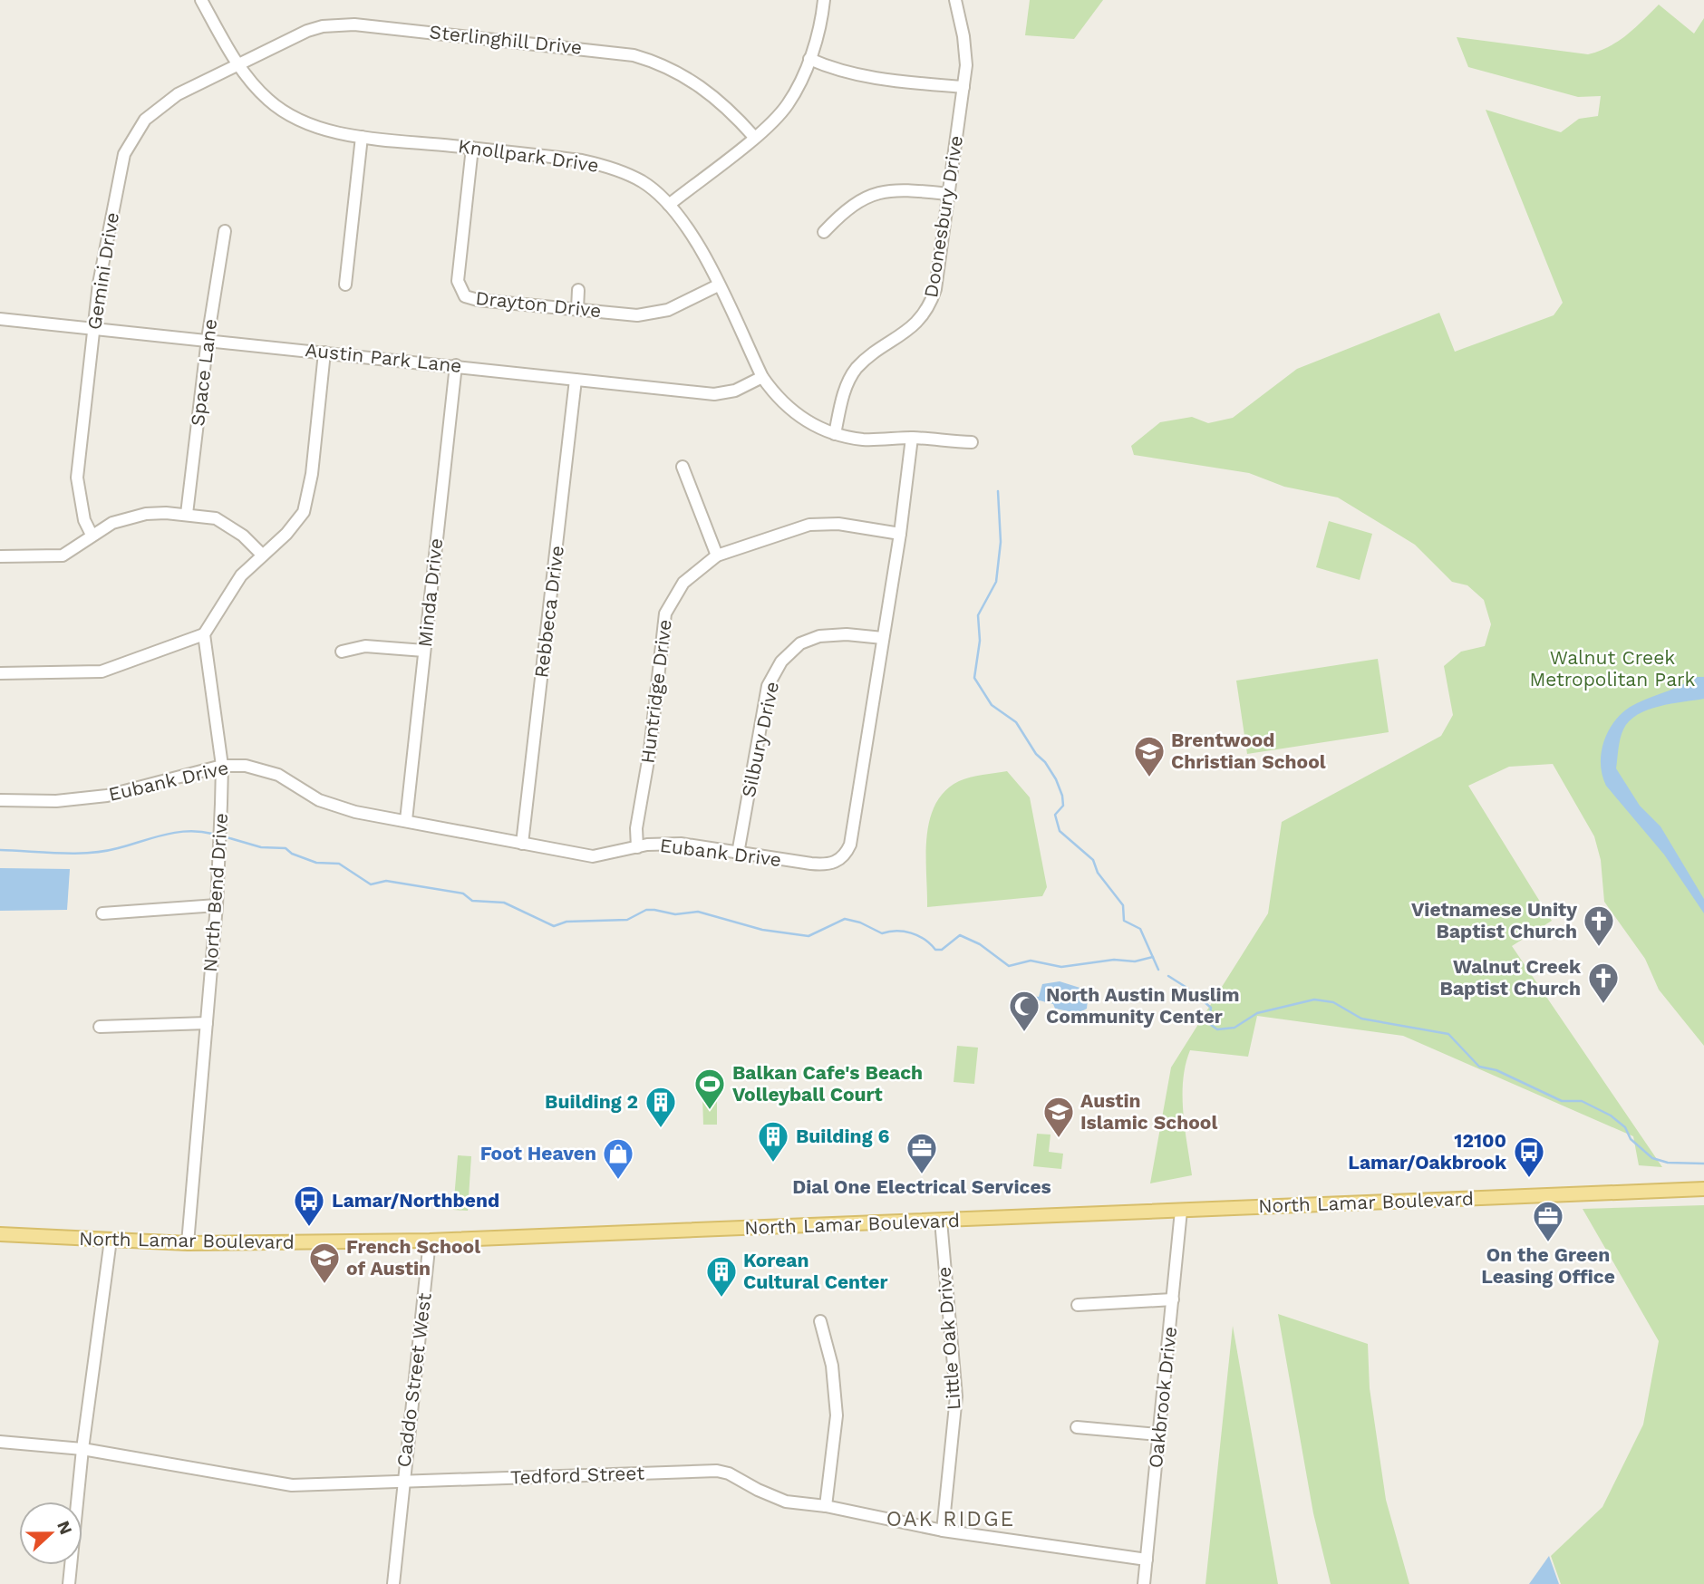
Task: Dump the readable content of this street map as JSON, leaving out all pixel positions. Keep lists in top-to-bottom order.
{
  "streets": {
    "main road": ["North Lamar Boulevard"],
    "street": [
      "Sterlinghill Drive",
      "Knollpark Drive",
      "Doonesbury Drive",
      "Gemini Drive",
      "Drayton Drive",
      "Austin Park Lane",
      "Space Lane",
      "Minda Drive",
      "Rebbeca Drive",
      "Huntridge Drive",
      "Silbury Drive",
      "Eubank Drive",
      "North Bend Drive",
      "Little Oak Drive",
      "Caddo Street West",
      "Oakbrook Drive",
      "Tedford Street"
    ]
  },
  "crossings": [
    ["Sterlinghill Drive", "Knollpark Drive"],
    ["Sterlinghill Drive", "Gemini Drive"],
    ["Knollpark Drive", "Doonesbury Drive"],
    ["Knollpark Drive", "Gemini Drive"],
    ["Knollpark Drive", "Drayton Drive"],
    ["Knollpark Drive", "Austin Park Lane"],
    ["Knollpark Drive", "Eubank Drive"],
    ["Gemini Drive", "Austin Park Lane"],
    ["Austin Park Lane", "Space Lane"],
    ["Austin Park Lane", "Minda Drive"],
    ["Austin Park Lane", "Rebbeca Drive"],
    ["Minda Drive", "Eubank Drive"],
    ["Rebbeca Drive", "Eubank Drive"],
    ["Huntridge Drive", "Eubank Drive"],
    ["Silbury Drive", "Eubank Drive"],
    ["Eubank Drive", "North Bend Drive"],
    ["North Bend Drive", "North Lamar Boulevard"],
    ["North Lamar Boulevard", "Little Oak Drive"],
    ["North Lamar Boulevard", "Caddo Street West"],
    ["North Lamar Boulevard", "Oakbrook Drive"],
    ["Little Oak Drive", "Tedford Street"],
    ["Caddo Street West", "Tedford Street"],
    ["Oakbrook Drive", "Tedford Street"]
  ],
  "districts": ["OAK RIDGE"],
  "parks": ["Walnut Creek Metropolitan Park"],
  "places": {
    "school or university": ["Brentwood Christian School", "Austin Islamic School", "French School of Austin"],
    "church": ["Vietnamese Unity Baptist Church", "Walnut Creek Baptist Church"],
    "mosque": ["North Austin Muslim Community Center"],
    "sports": ["Balkan Cafe's Beach Volleyball Court"],
    "building": ["Building 2", "Building 6", "Korean Cultural Center"],
    "office": ["Dial One Electrical Services", "On the Green Leasing Office"],
    "bus stop": ["12100 Lamar/Oakbrook", "Lamar/Northbend"],
    "shop": ["Foot Heaven"]
  },
  "north": "right"
}
